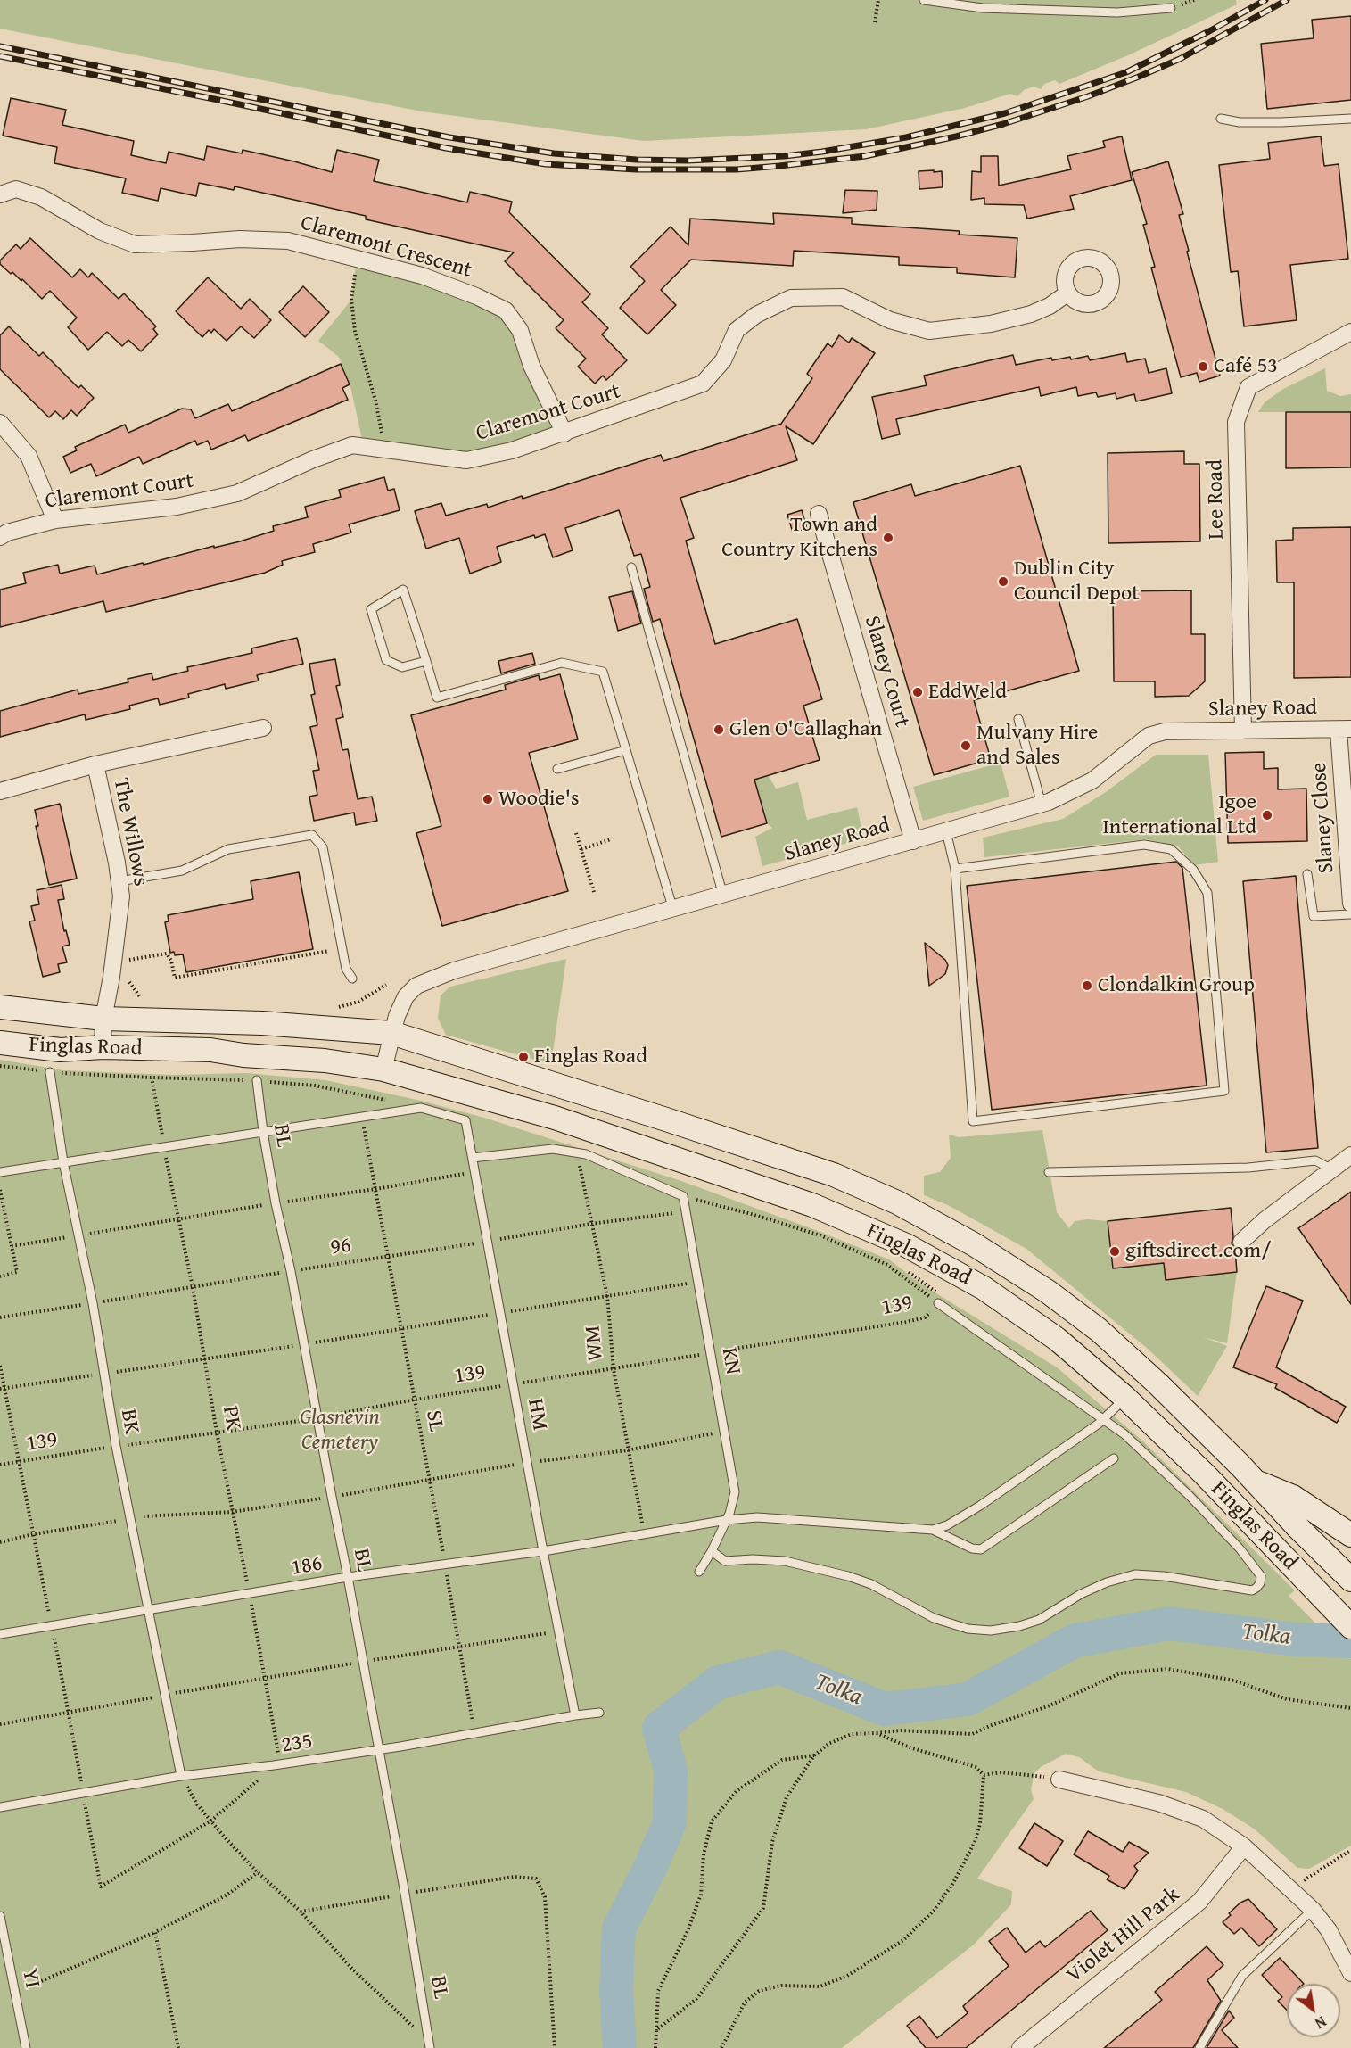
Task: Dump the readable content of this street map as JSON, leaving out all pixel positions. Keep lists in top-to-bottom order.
{
  "streets": {
    "main road": ["Finglas Road"],
    "street": [
      "Claremont Crescent",
      "Claremont Court",
      "Lee Road",
      "Slaney Court",
      "Slaney Road",
      "Slaney Close",
      "The Willows",
      "Violet Hill Park"
    ],
    "lane": [
      "BL",
      "KN",
      "HM",
      "BK",
      "186",
      "235",
      "YI"
    ],
    "path": [
      "96",
      "139",
      "WM",
      "PK",
      "SL"
    ]
  },
  "crossings": [
    ["Claremont Crescent", "Claremont Court"],
    ["Lee Road", "Slaney Road"],
    ["Slaney Court", "Slaney Road"],
    ["Slaney Road", "Slaney Close"],
    ["Slaney Road", "Finglas Road"],
    ["The Willows", "Finglas Road"],
    ["BL", "96"],
    ["BL", "139"],
    ["BL", "186"],
    ["BL", "235"],
    ["96", "WM"],
    ["96", "KN"],
    ["96", "HM"],
    ["96", "PK"],
    ["96", "SL"],
    ["96", "BK"],
    ["139", "WM"],
    ["139", "KN"],
    ["139", "HM"],
    ["139", "PK"],
    ["139", "SL"],
    ["139", "BK"],
    ["WM", "186"],
    ["KN", "186"],
    ["HM", "186"],
    ["HM", "235"],
    ["PK", "186"],
    ["PK", "235"],
    ["SL", "186"],
    ["SL", "235"],
    ["BK", "186"],
    ["BK", "235"]
  ],
  "water": ["Tolka"],
  "parks": ["Glasnevin Cemetery"],
  "places": [
    "Café 53",
    "Town and Country Kitchens",
    "Dublin City Council Depot",
    "EddWeld",
    "Glen O'Callaghan",
    "Mulvany Hire and Sales",
    "Woodie's",
    "Igoe International Ltd",
    "Clondalkin Group",
    "Finglas Road",
    "giftsdirect.com/"
  ],
  "north": "bottom right"
}
